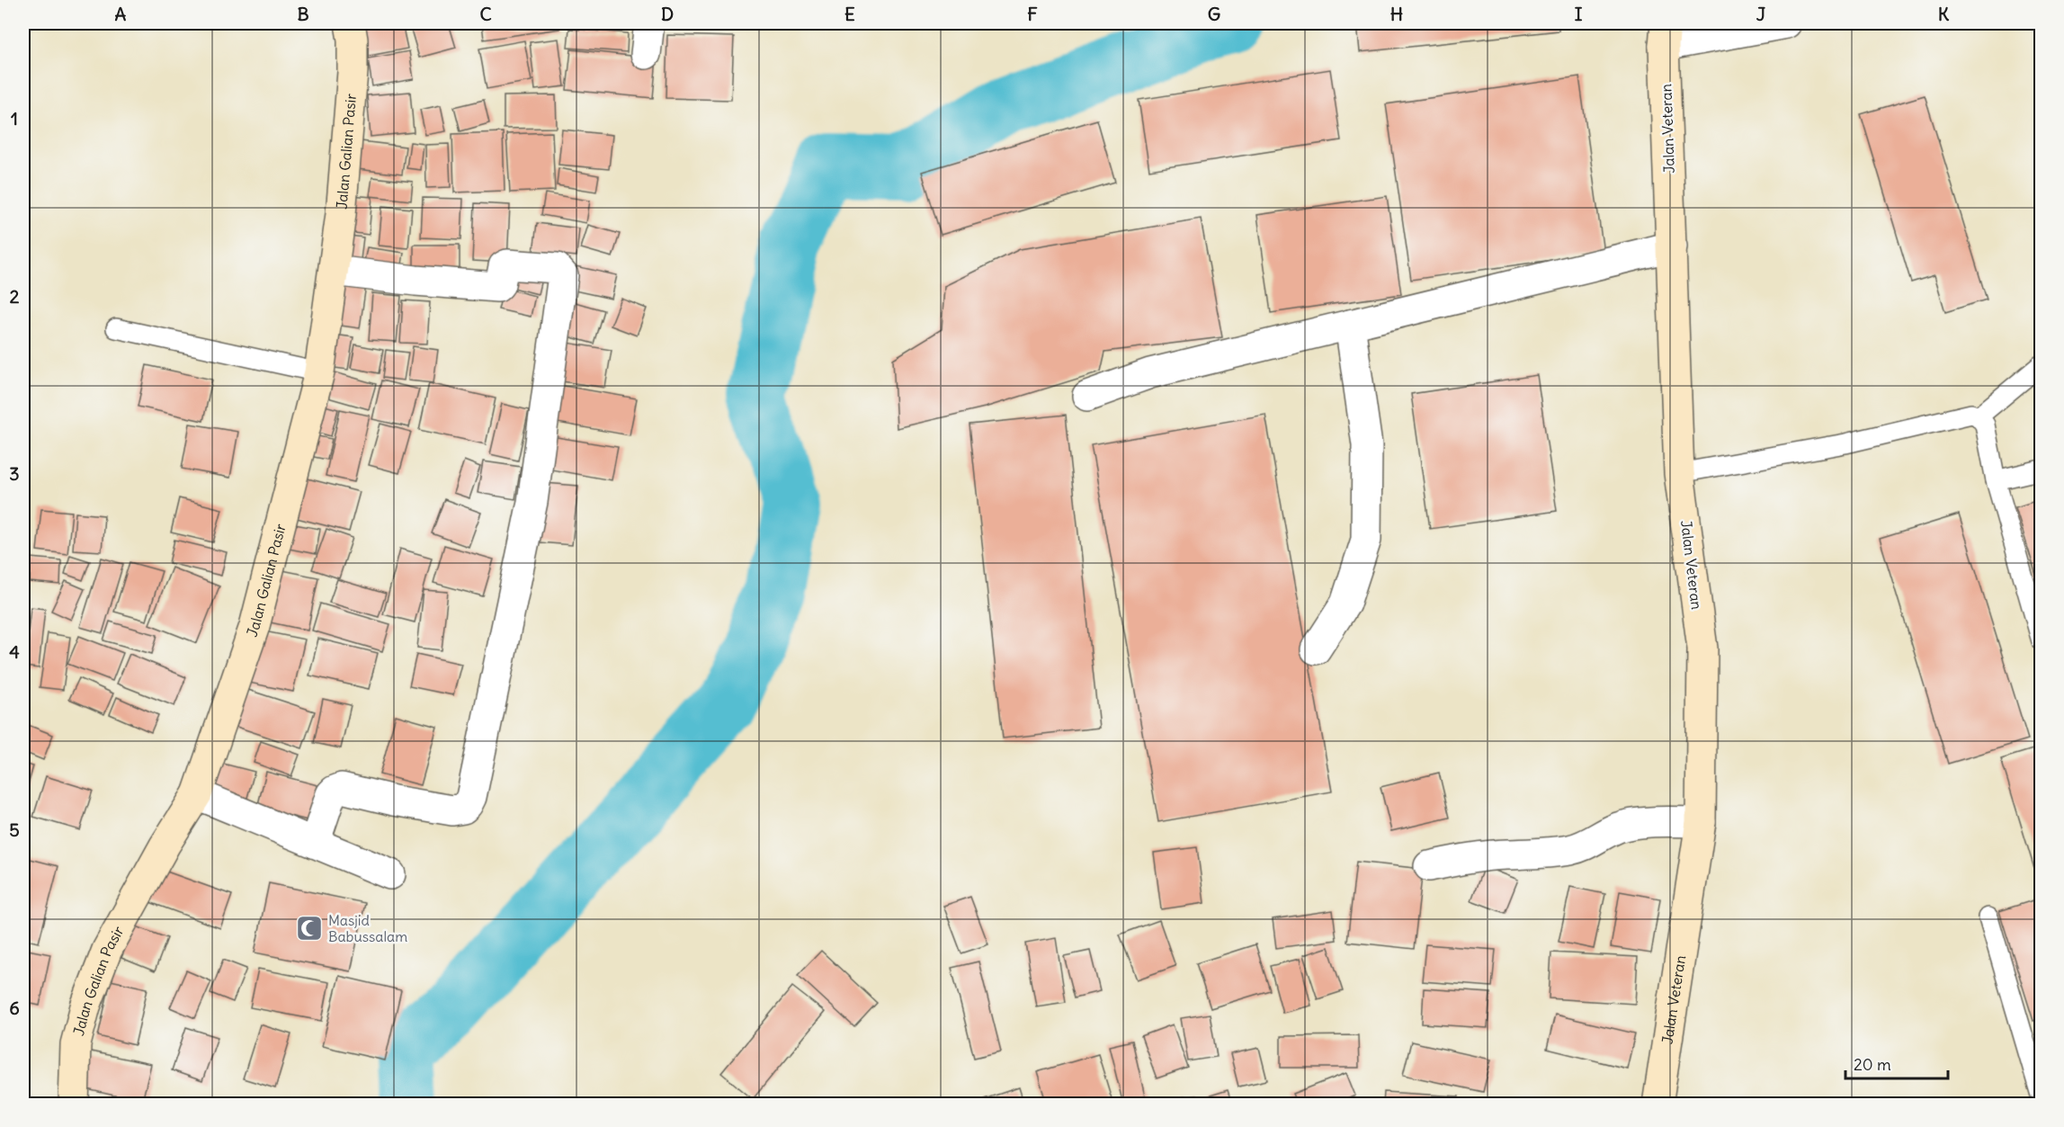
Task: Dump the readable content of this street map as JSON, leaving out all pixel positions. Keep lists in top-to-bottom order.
{
  "streets": {
    "street": ["Jalan Veteran", "Jalan Galian Pasir"]
  },
  "places": {
    "mosque": ["Masjid Babussalam"]
  },
  "scale_bar": "20 m",
  "grid": {
    "columns": [
      "A",
      "B",
      "C",
      "D",
      "E",
      "F",
      "G",
      "H",
      "I",
      "J",
      "K"
    ],
    "rows": [
      "1",
      "2",
      "3",
      "4",
      "5",
      "6"
    ]
  }
}
